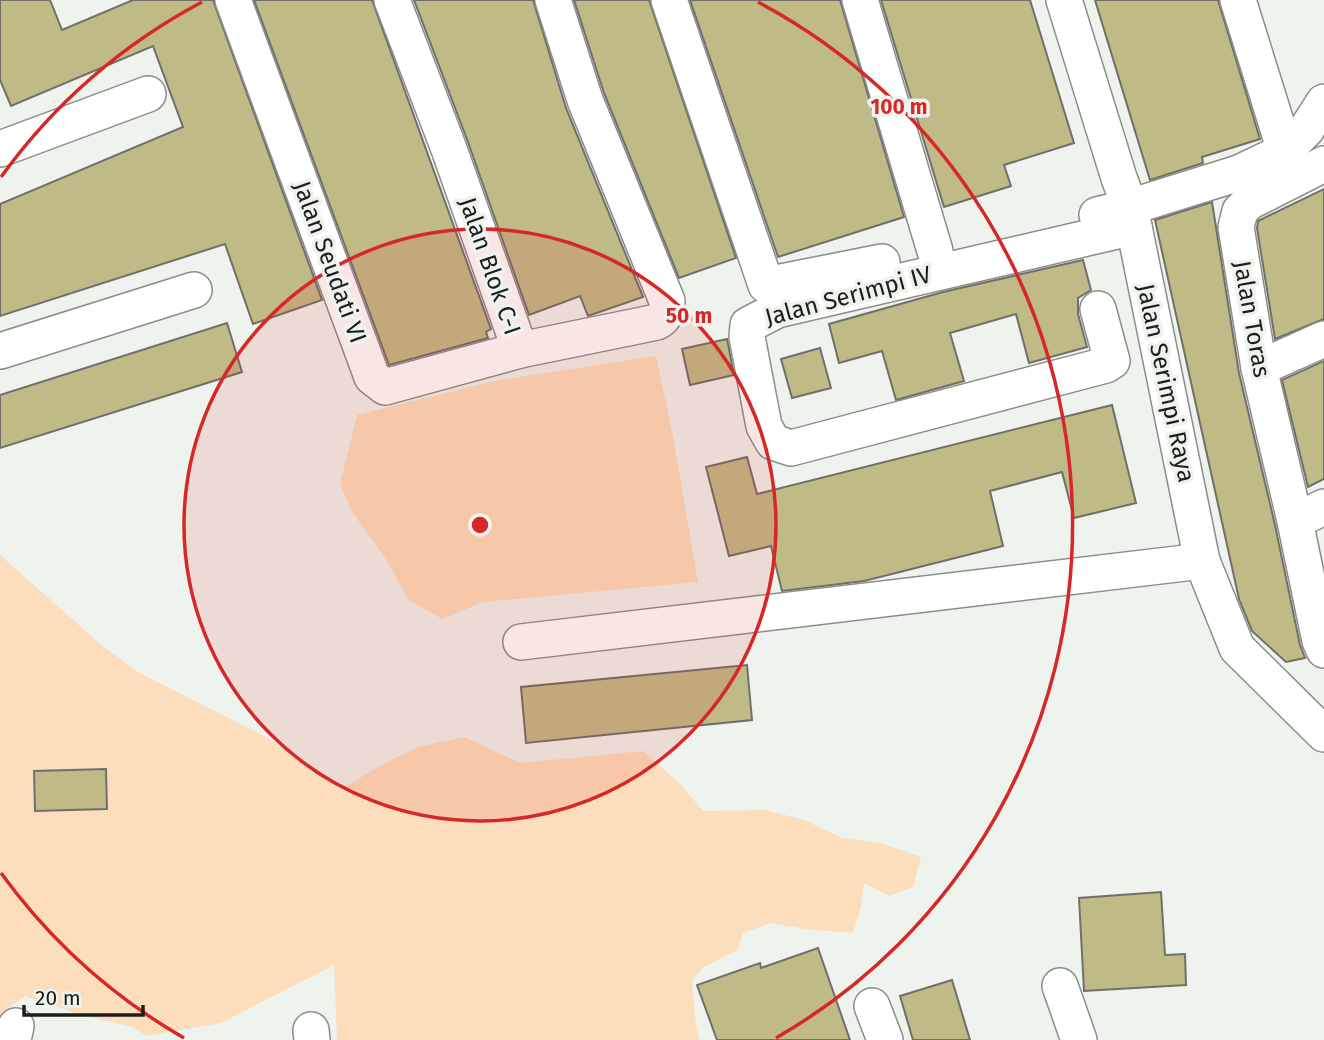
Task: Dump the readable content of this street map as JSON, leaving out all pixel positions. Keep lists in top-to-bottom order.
{
  "streets": {
    "street": [
      "Jalan Seudati VI",
      "Jalan Blok C-I",
      "Jalan Serimpi IV",
      "Jalan Toras",
      "Jalan Serimpi Raya"
    ]
  },
  "crossings": [
    ["Jalan Seudati VI", "Jalan Blok C-I"],
    ["Jalan Serimpi IV", "Jalan Serimpi Raya"]
  ],
  "scale_bar": "20 m",
  "rings": ["100 m", "50 m"]
}
